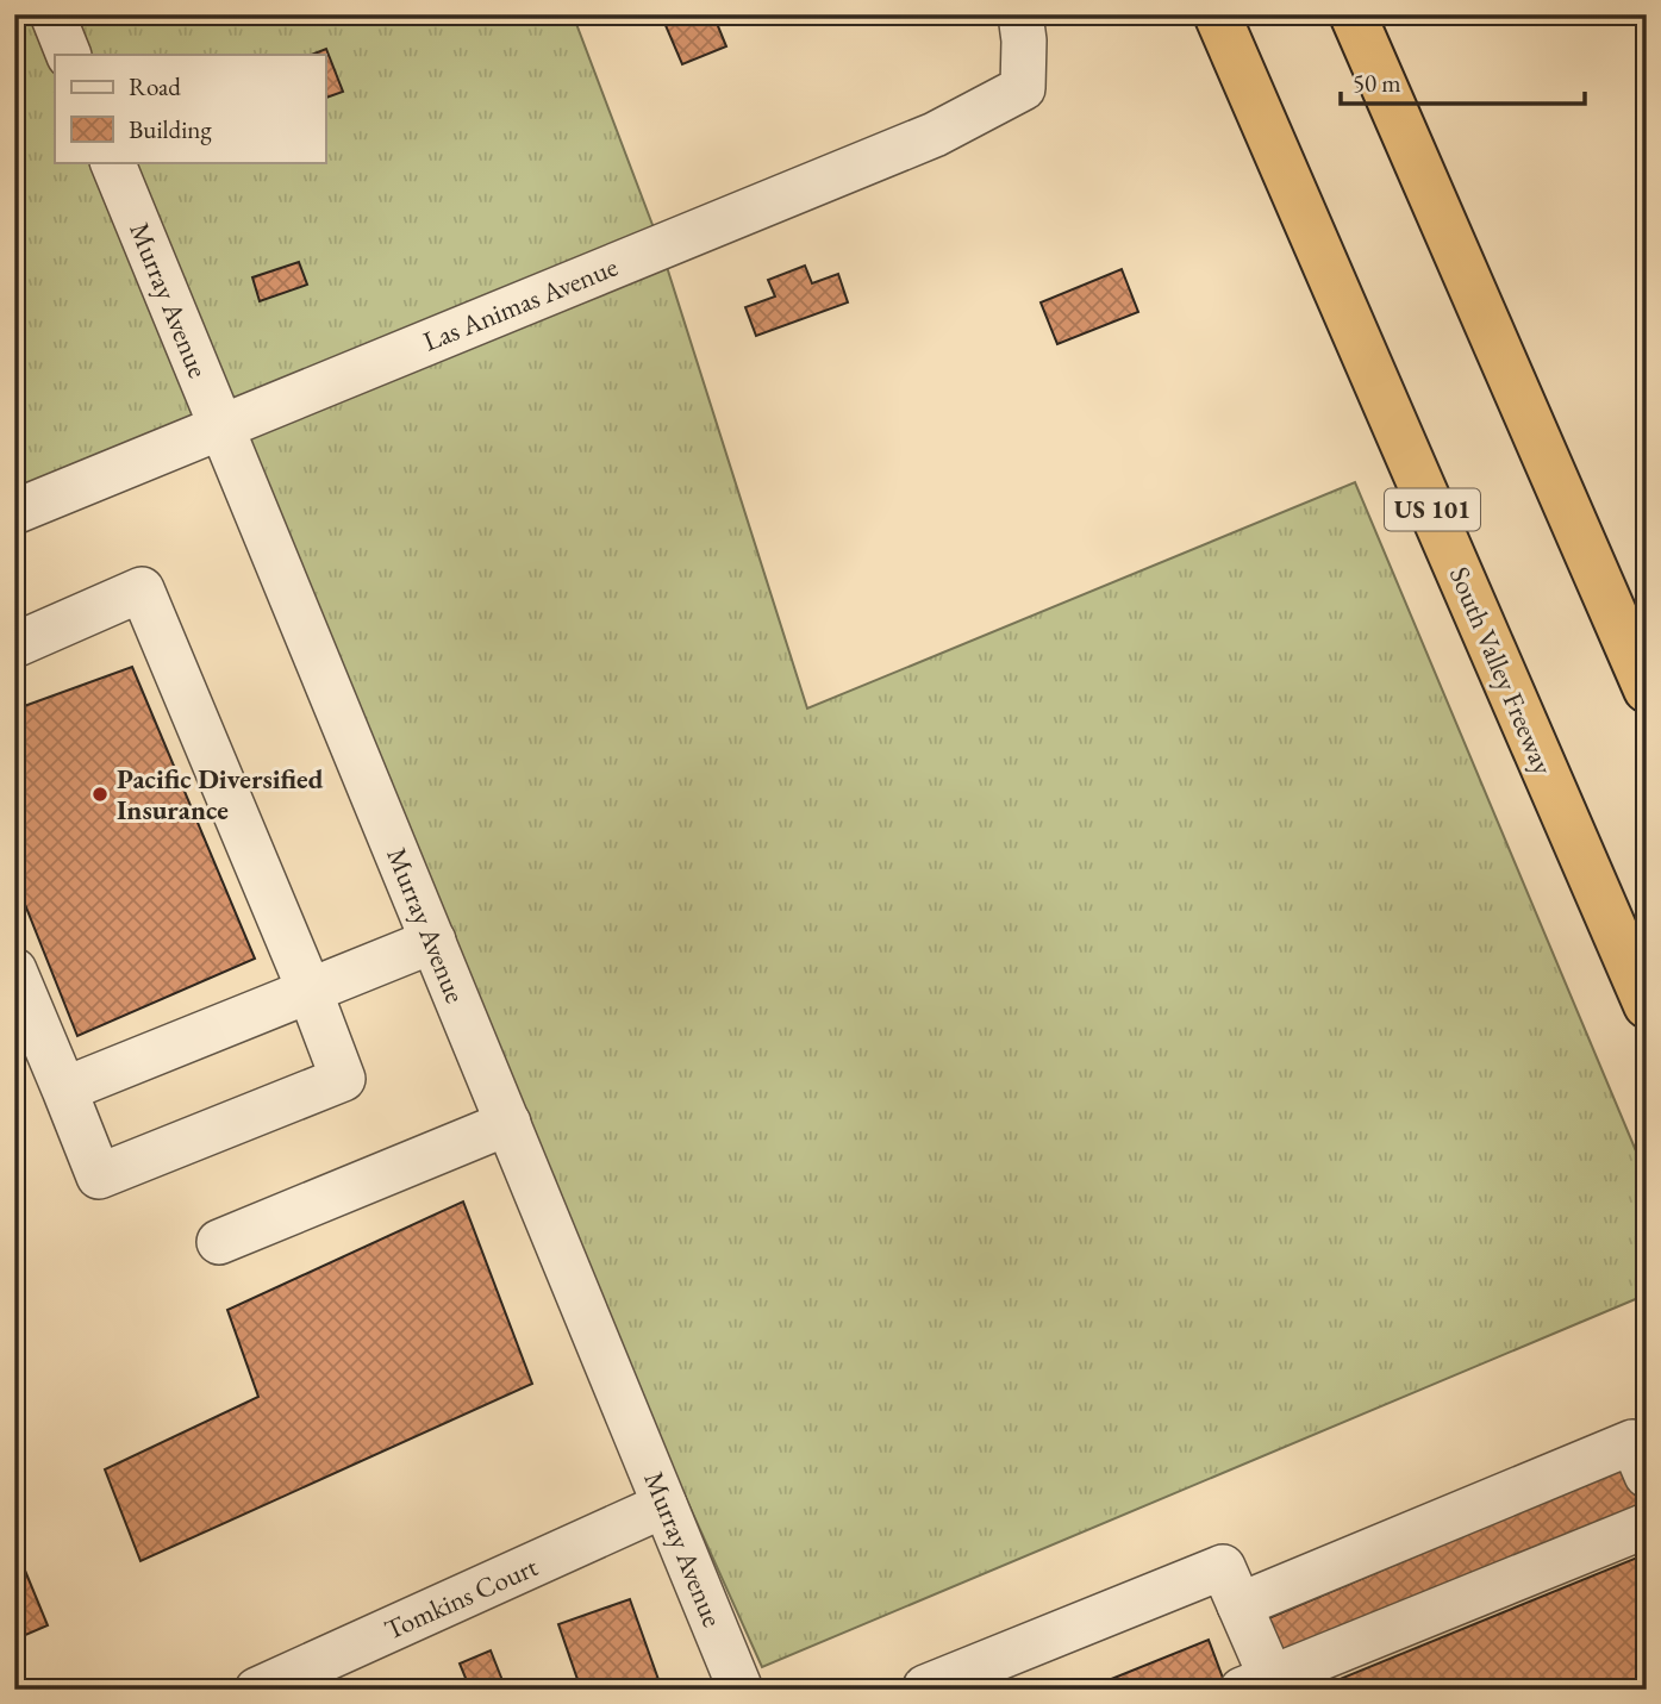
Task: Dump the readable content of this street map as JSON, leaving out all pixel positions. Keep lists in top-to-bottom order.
{
  "streets": {
    "highway": ["US 101", "South Valley Freeway"],
    "street": ["Murray Avenue", "Las Animas Avenue", "Tomkins Court"]
  },
  "crossings": [
    ["Murray Avenue", "Las Animas Avenue"],
    ["Murray Avenue", "Tomkins Court"]
  ],
  "places": ["Pacific Diversified Insurance"],
  "legend": ["Road", "Building"],
  "scale_bar": "50 m"
}
